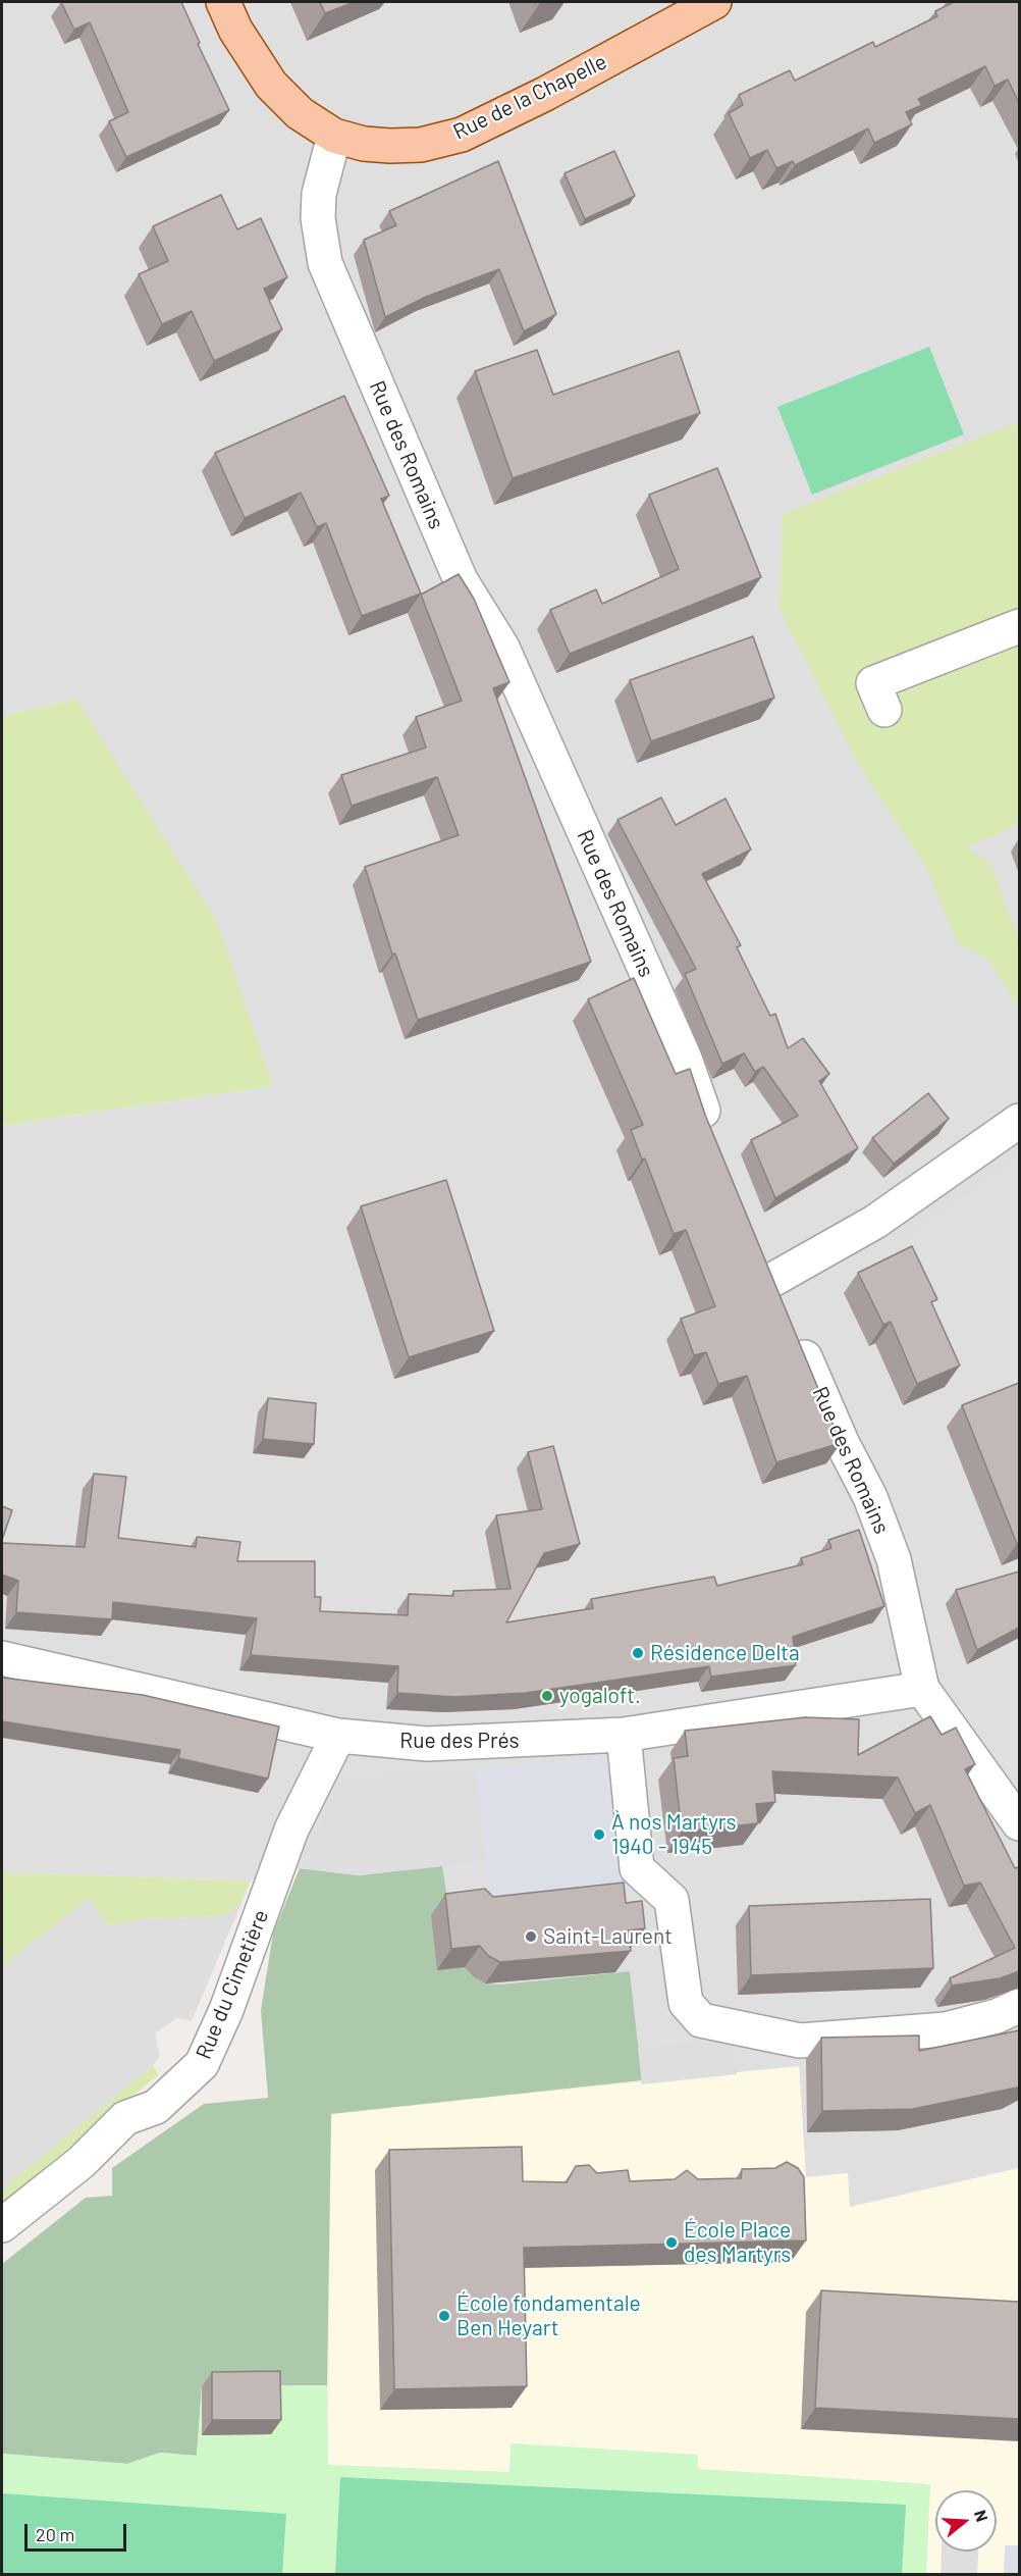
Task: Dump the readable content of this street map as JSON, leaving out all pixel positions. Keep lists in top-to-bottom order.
{
  "streets": {
    "main road": ["Rue de la Chapelle"],
    "street": ["Rue des Romains", "Rue des Prés", "Rue du Cimetière"]
  },
  "crossings": [
    ["Rue de la Chapelle", "Rue des Romains"],
    ["Rue des Romains", "Rue des Prés"],
    ["Rue des Prés", "Rue du Cimetière"]
  ],
  "places": [
    "Résidence Delta",
    "yogaloft.",
    "À nos Martyrs 1940 - 1945",
    "Saint-Laurent",
    "École Place des Martyrs",
    "École fondamentale Ben Heyart"
  ],
  "scale_bar": "20 m",
  "north": "right"
}
